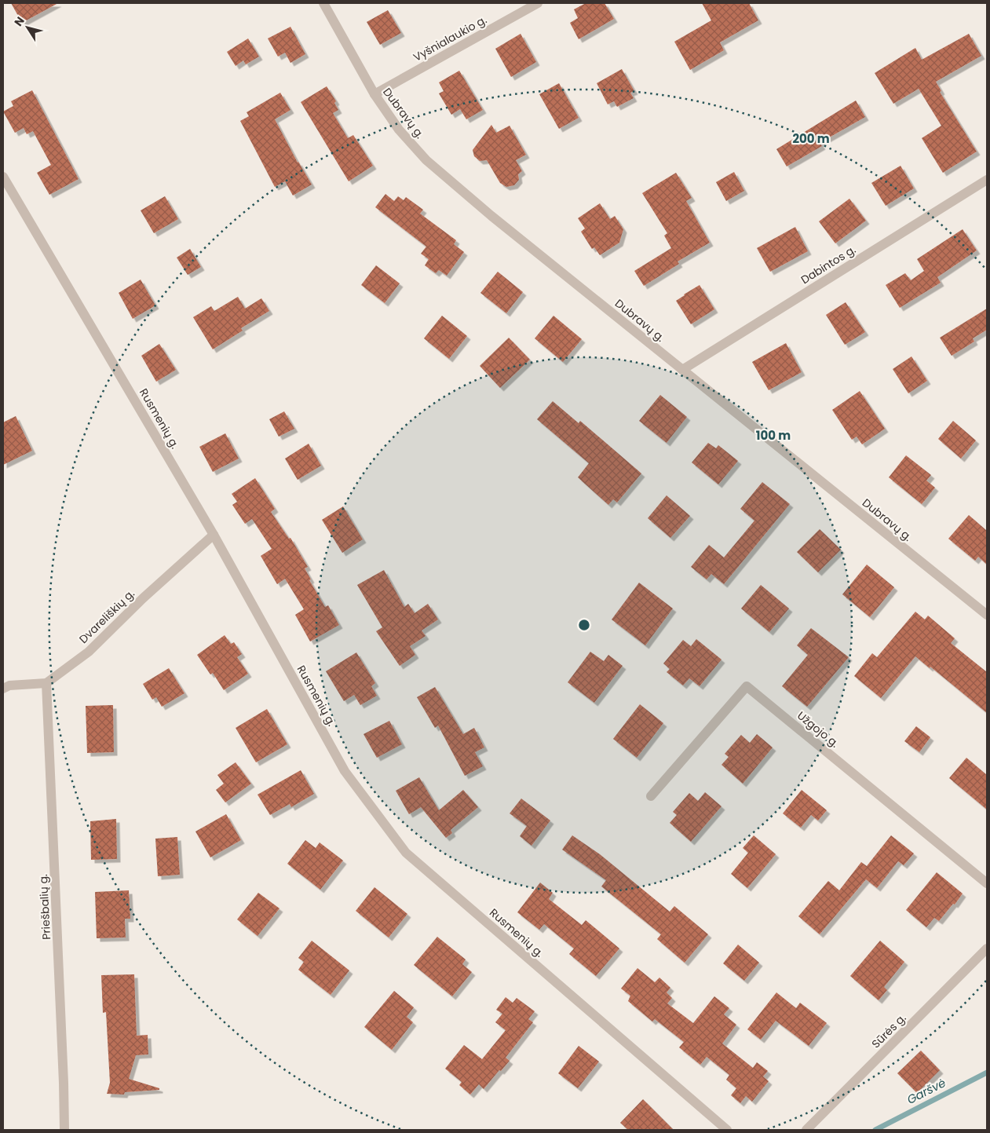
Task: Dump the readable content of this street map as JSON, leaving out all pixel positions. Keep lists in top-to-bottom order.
{
  "streets": {
    "street": [
      "Vyšnialaukio g.",
      "Dubravų g.",
      "Dabintos g.",
      "Rusmenių g.",
      "Dvareliškių g.",
      "Užgojo g.",
      "Priešbalių g.",
      "Sūrės g."
    ]
  },
  "crossings": [
    ["Vyšnialaukio g.", "Dubravų g."],
    ["Dubravų g.", "Dabintos g."],
    ["Rusmenių g.", "Dvareliškių g."],
    ["Dvareliškių g.", "Priešbalių g."]
  ],
  "water": ["Garšvė"],
  "north": "top left",
  "rings": ["200 m", "100 m"]
}
